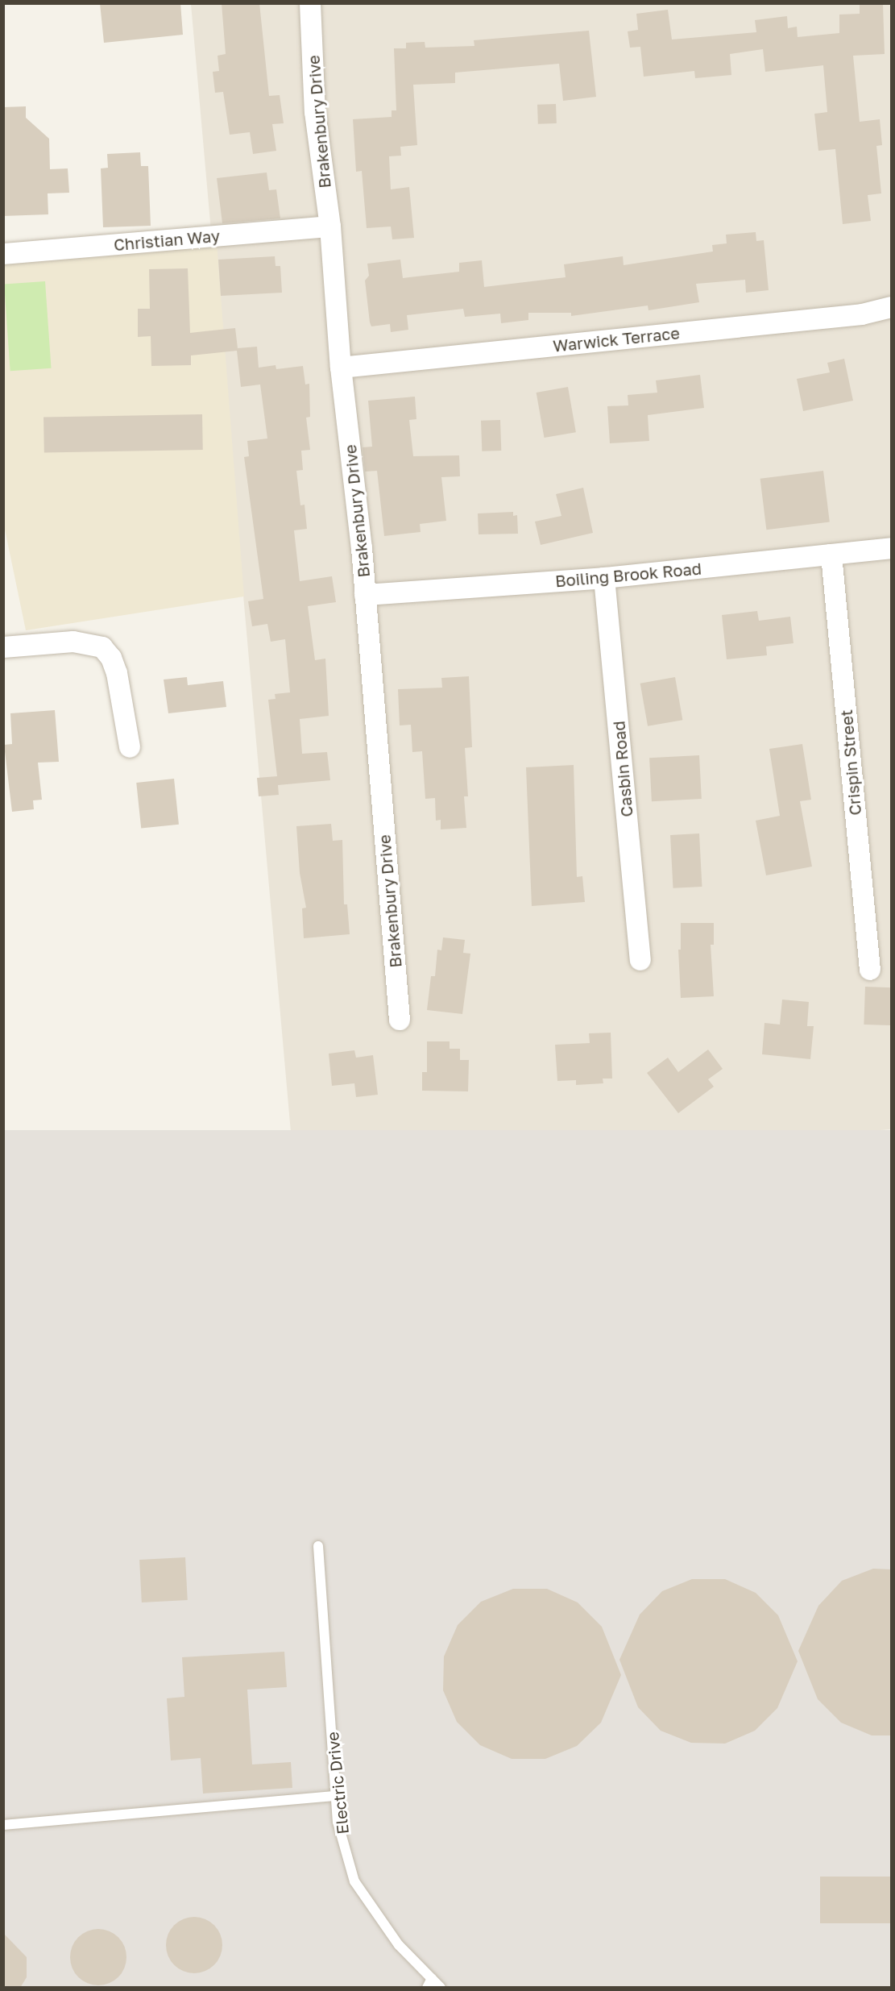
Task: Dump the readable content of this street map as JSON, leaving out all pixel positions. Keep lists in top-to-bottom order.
{
  "streets": {
    "street": [
      "Brakenbury Drive",
      "Christian Way",
      "Warwick Terrace",
      "Boiling Brook Road",
      "Crispin Street",
      "Casbin Road"
    ],
    "lane": ["Electric Drive"]
  },
  "crossings": [
    ["Brakenbury Drive", "Christian Way"],
    ["Brakenbury Drive", "Warwick Terrace"],
    ["Brakenbury Drive", "Boiling Brook Road"],
    ["Boiling Brook Road", "Crispin Street"],
    ["Boiling Brook Road", "Casbin Road"]
  ]
}
